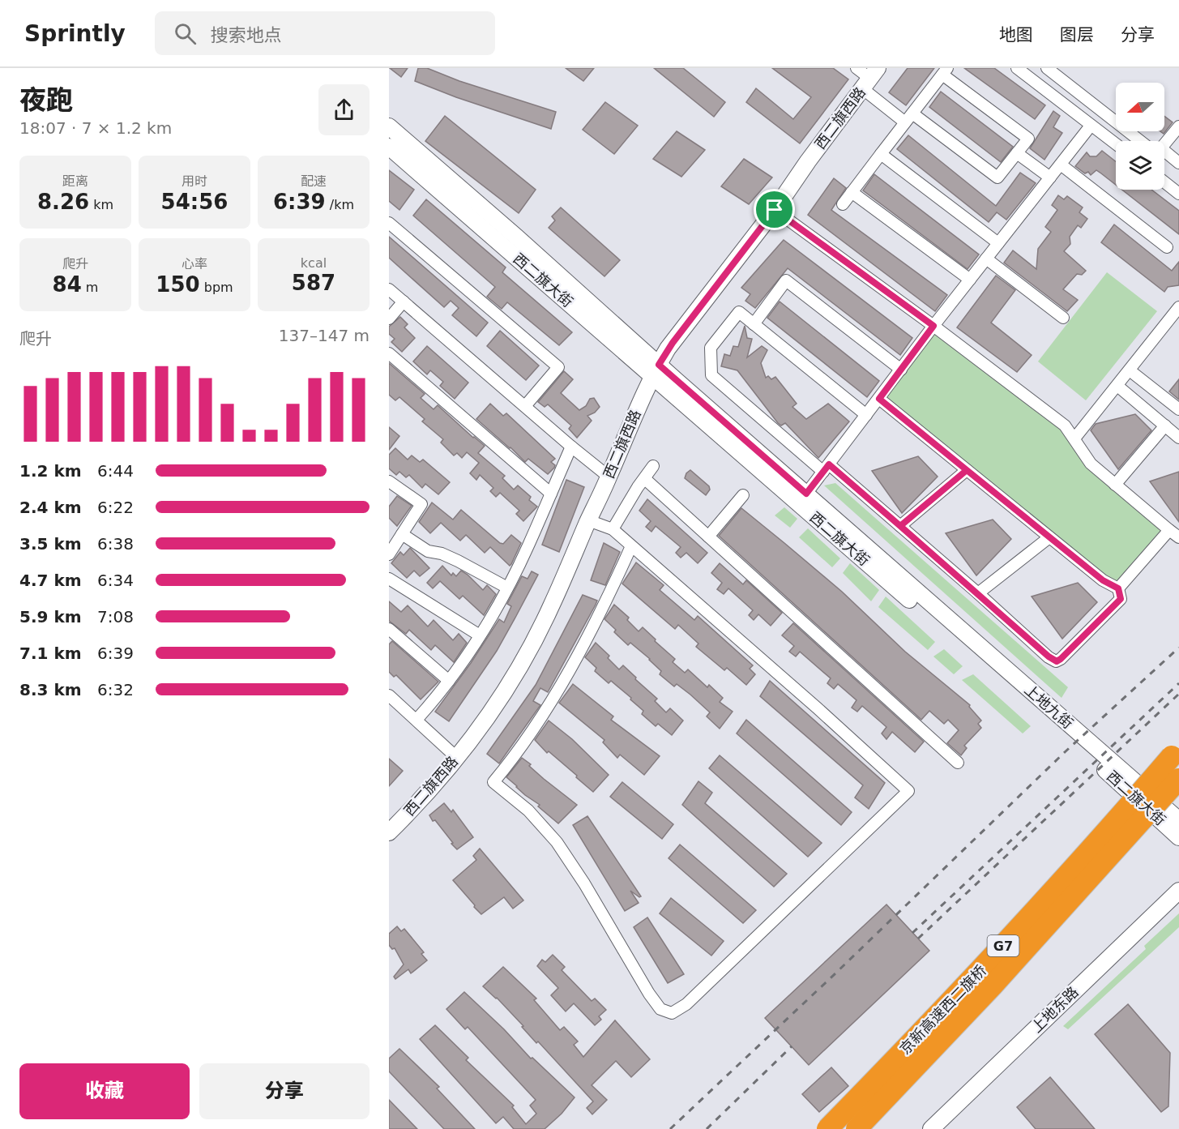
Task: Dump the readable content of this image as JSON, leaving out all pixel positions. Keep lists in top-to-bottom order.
{
  "streets": {
    "highway": ["G7", "京新高速西二旗桥"],
    "main road": [
      "西二旗西路",
      "西二旗大街",
      "上地九街",
      "上地东路"
    ]
  },
  "crossings": [
    ["西二旗西路", "西二旗大街"],
    ["西二旗大街", "上地九街"]
  ],
  "north": "left",
  "page": {
    "header": "Sprintly",
    "search": "搜索地点",
    "nav": ["地图", "图层", "分享"],
    "heading": ["夜跑", "18:07 · 7 × 1.2 km"],
    "stats": [
      ["距离", "8.26 km"],
      ["用时", "54:56"],
      ["配速", "6:39 /km"],
      ["爬升", "84 m"],
      ["心率", "150 bpm"],
      ["kcal", "587"]
    ],
    "chart": ["爬升", "137–147 m"],
    "list": [
      {
        "name": "1.2 km",
        "note": "6:44"
      },
      {
        "name": "2.4 km",
        "note": "6:22"
      },
      {
        "name": "3.5 km",
        "note": "6:38"
      },
      {
        "name": "4.7 km",
        "note": "6:34"
      },
      {
        "name": "5.9 km",
        "note": "7:08"
      },
      {
        "name": "7.1 km",
        "note": "6:39"
      },
      {
        "name": "8.3 km",
        "note": "6:32"
      }
    ],
    "buttons": ["收藏", "分享"]
  }
}
